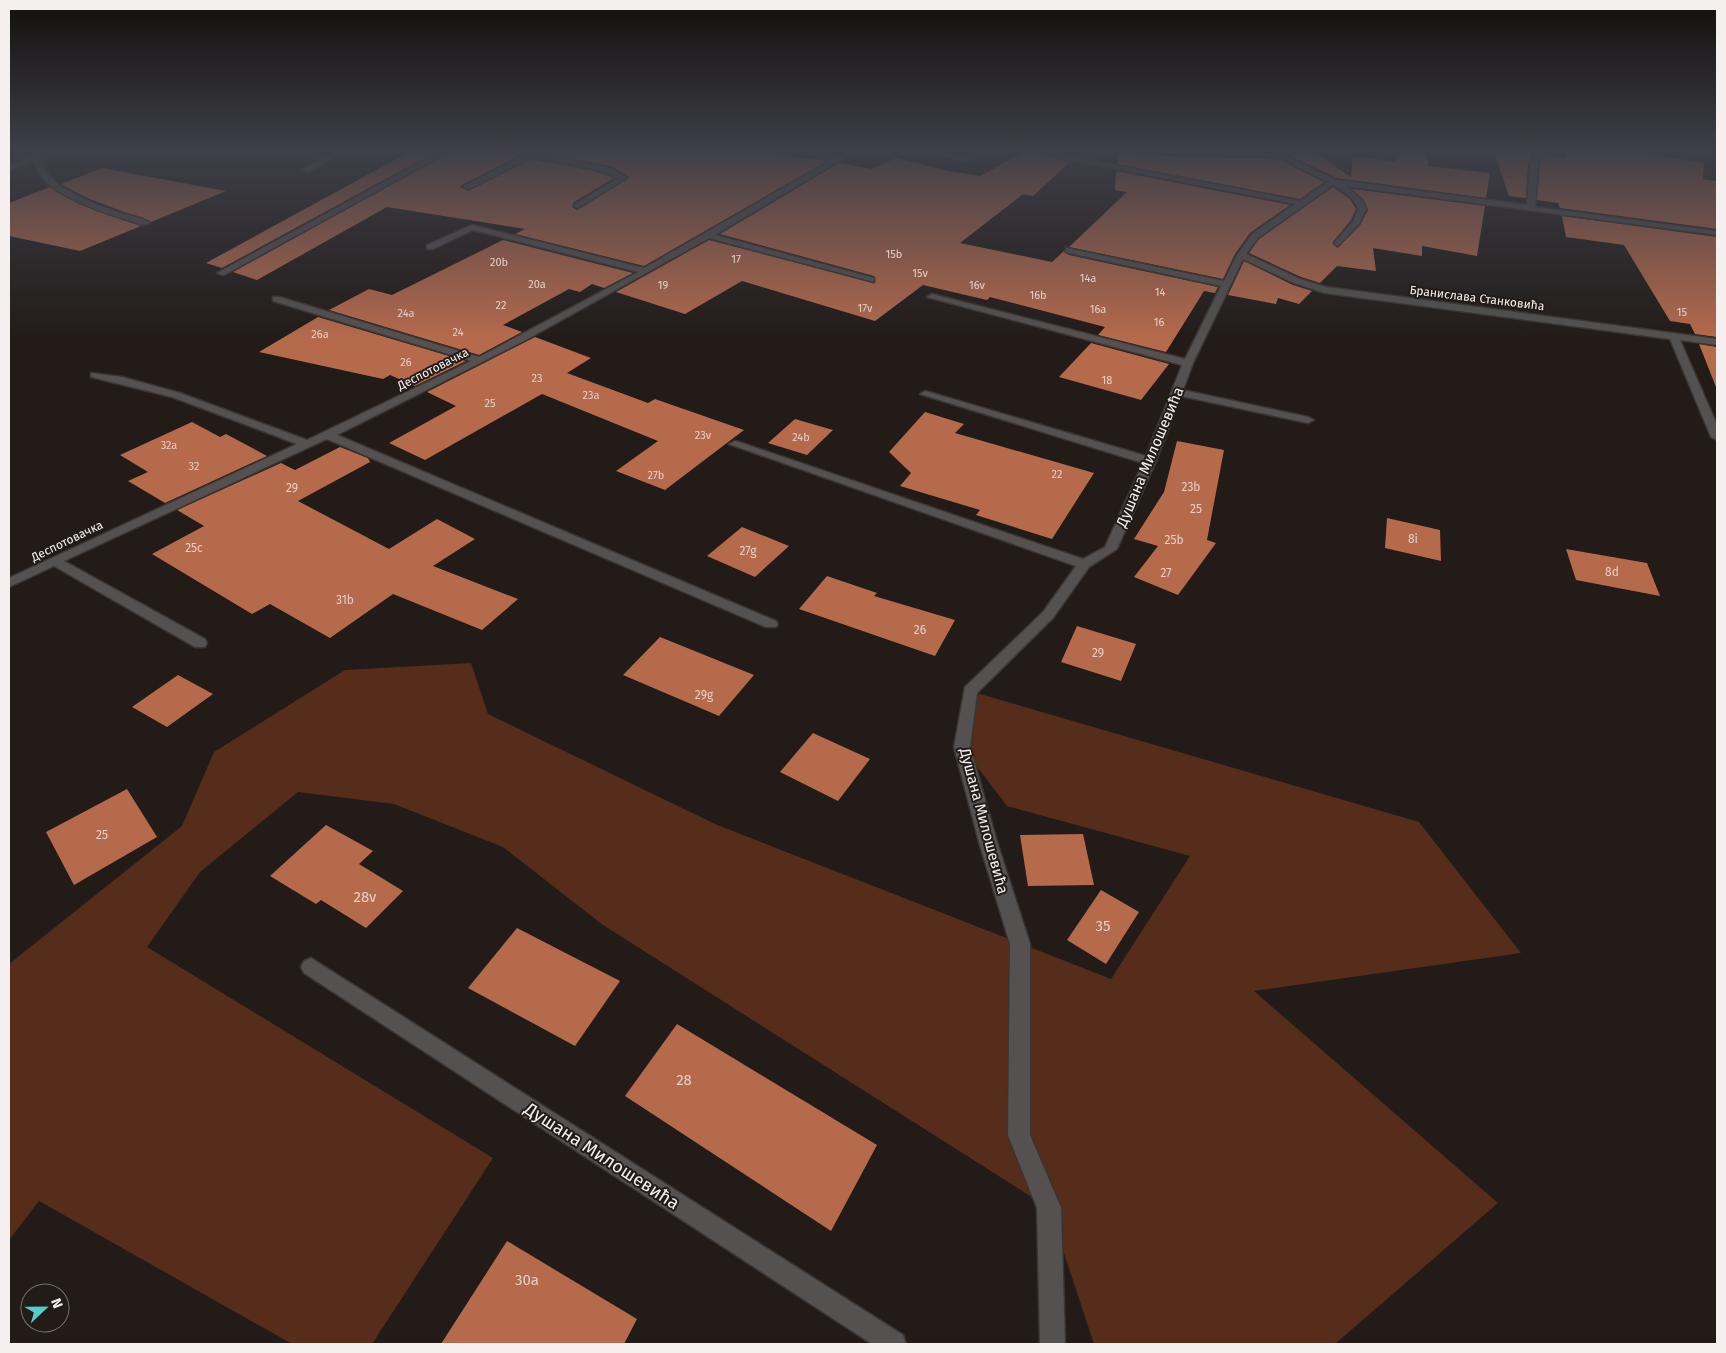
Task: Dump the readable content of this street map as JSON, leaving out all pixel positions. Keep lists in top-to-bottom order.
{
  "streets": {
    "street": ["Бранислава Станковића", "Деспотовачка", "Душана Милошевића"]
  },
  "crossings": [
    ["Бранислава Станковића", "Душана Милошевића"]
  ],
  "house_numbers": [
    "15b",
    "17",
    "20b",
    "15v",
    "14a",
    "20a",
    "19",
    "16v",
    "14",
    "16b",
    "22",
    "17v",
    "16a",
    "15",
    "24a",
    "16",
    "24",
    "26a",
    "26",
    "23",
    "18",
    "23a",
    "25",
    "23v",
    "24b",
    "32a",
    "32",
    "22",
    "27b",
    "23b",
    "29",
    "25",
    "8i",
    "25b",
    "25c",
    "27g",
    "8d",
    "27",
    "31b",
    "26",
    "29",
    "29g",
    "25",
    "28v",
    "35",
    "28",
    "30a"
  ],
  "north": "right"
}
